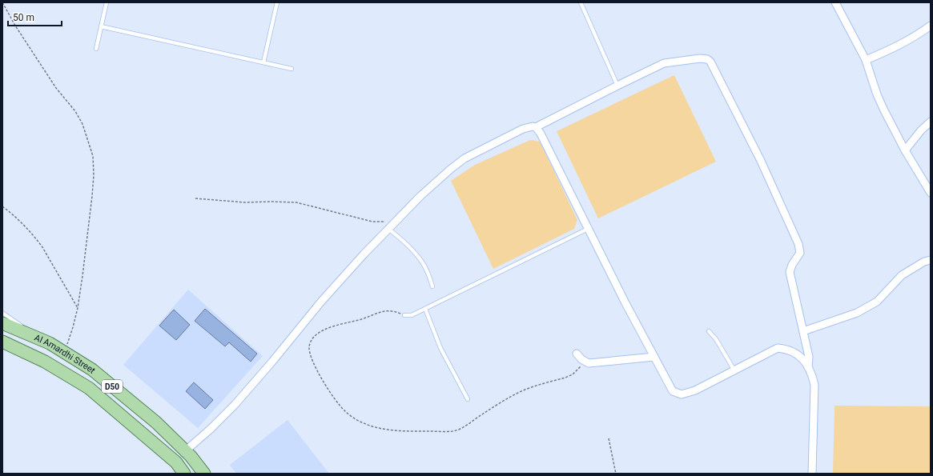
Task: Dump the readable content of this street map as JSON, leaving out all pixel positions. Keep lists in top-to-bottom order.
{
  "streets": {
    "main road": ["Al Amardhi Street", "D50"]
  },
  "scale_bar": "50 m"
}
